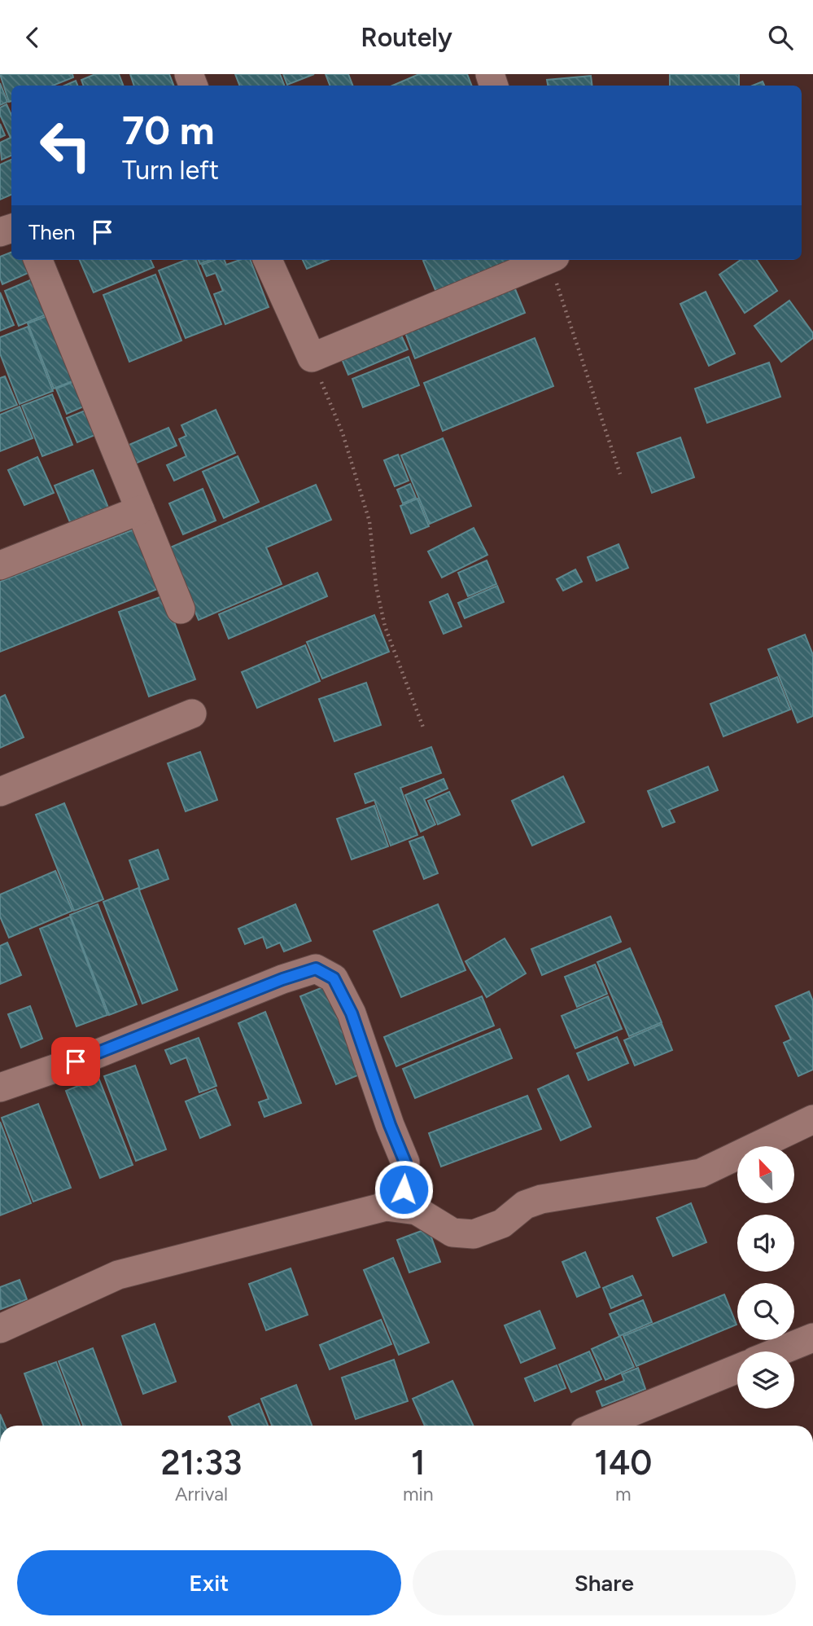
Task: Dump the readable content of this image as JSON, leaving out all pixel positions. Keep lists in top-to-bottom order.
{
  "north": "top left",
  "page": {
    "header": "Routely",
    "turn": ["70 m", "Turn left"],
    "then": "Then",
    "eta": [
      "21:33",
      "Arrival",
      "1",
      "min",
      "140",
      "m"
    ],
    "buttons": ["Exit", "Share"]
  }
}
